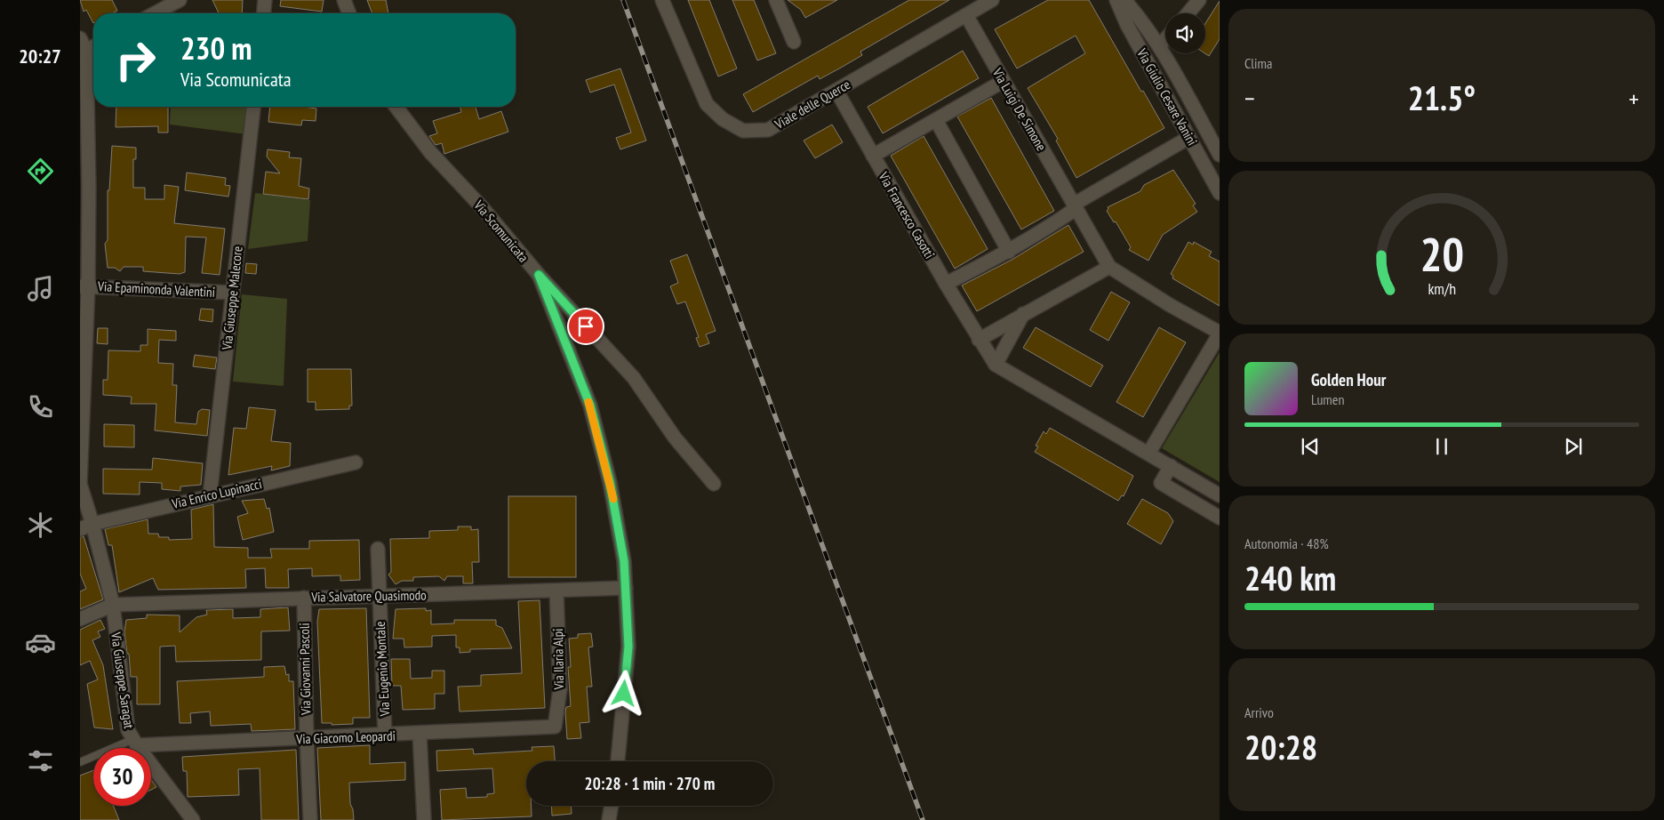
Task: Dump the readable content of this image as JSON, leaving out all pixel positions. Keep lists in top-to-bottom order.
{
  "streets": {
    "street": [
      "Via Giulio Cesare Vanini",
      "Viale delle Querce",
      "Via Luigi De Simone",
      "Via Francesco Casotti",
      "Via Scomunicata",
      "Via Epaminonda Valentini",
      "Via Giuseppe Malecore",
      "Via Enrico Lupinacci",
      "Via Salvatore Quasimodo",
      "Via Ilaria Alpi",
      "Via Giovanni Pascoli",
      "Via Eugenio Montale",
      "Via Giuseppe Saragat",
      "Via Giacomo Leopardi"
    ]
  },
  "crossings": [
    ["Viale delle Querce", "Via Luigi De Simone"],
    ["Viale delle Querce", "Via Francesco Casotti"],
    ["Via Epaminonda Valentini", "Via Giuseppe Malecore"],
    ["Via Epaminonda Valentini", "Via Giuseppe Saragat"],
    ["Via Giuseppe Malecore", "Via Enrico Lupinacci"],
    ["Via Enrico Lupinacci", "Via Giuseppe Saragat"],
    ["Via Salvatore Quasimodo", "Via Ilaria Alpi"],
    ["Via Salvatore Quasimodo", "Via Giovanni Pascoli"],
    ["Via Salvatore Quasimodo", "Via Eugenio Montale"],
    ["Via Salvatore Quasimodo", "Via Giuseppe Saragat"],
    ["Via Ilaria Alpi", "Via Giacomo Leopardi"],
    ["Via Giovanni Pascoli", "Via Giacomo Leopardi"],
    ["Via Eugenio Montale", "Via Giacomo Leopardi"],
    ["Via Giuseppe Saragat", "Via Giacomo Leopardi"]
  ],
  "page": {
    "tabs": "20:27",
    "tile": [
      "Clima",
      ["Autonomia · 48%", "240 km"],
      ["Arrivo", "20:28"]
    ],
    "turn": ["230 m", "Via Scomunicata"],
    "heat": ["−", "21.5°", "+"],
    "song": ["Golden Hour", "Lumen"],
    "limit": "30",
    "trip": "20:28 · 1 min · 270 m",
    "gauge": ["20", "km/h"]
  }
}
